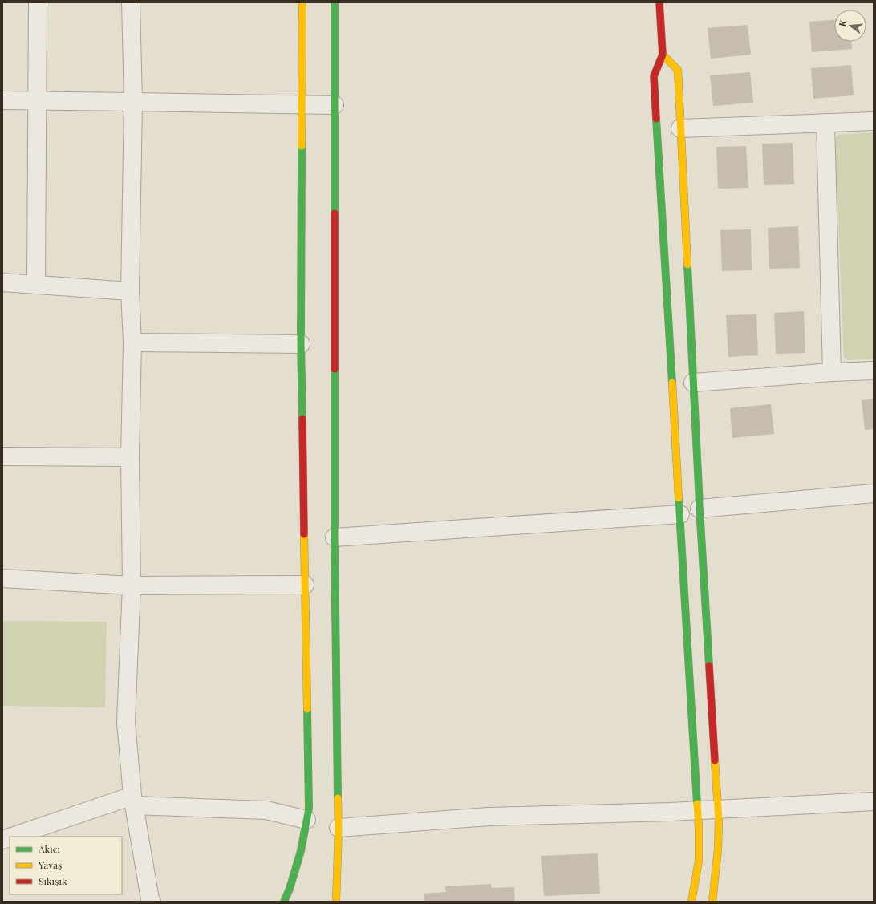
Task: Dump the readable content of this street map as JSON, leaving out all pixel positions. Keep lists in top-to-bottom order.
{
  "legend": ["Akıcı", "Yavaş", "Sıkışık"],
  "north": "left"
}
